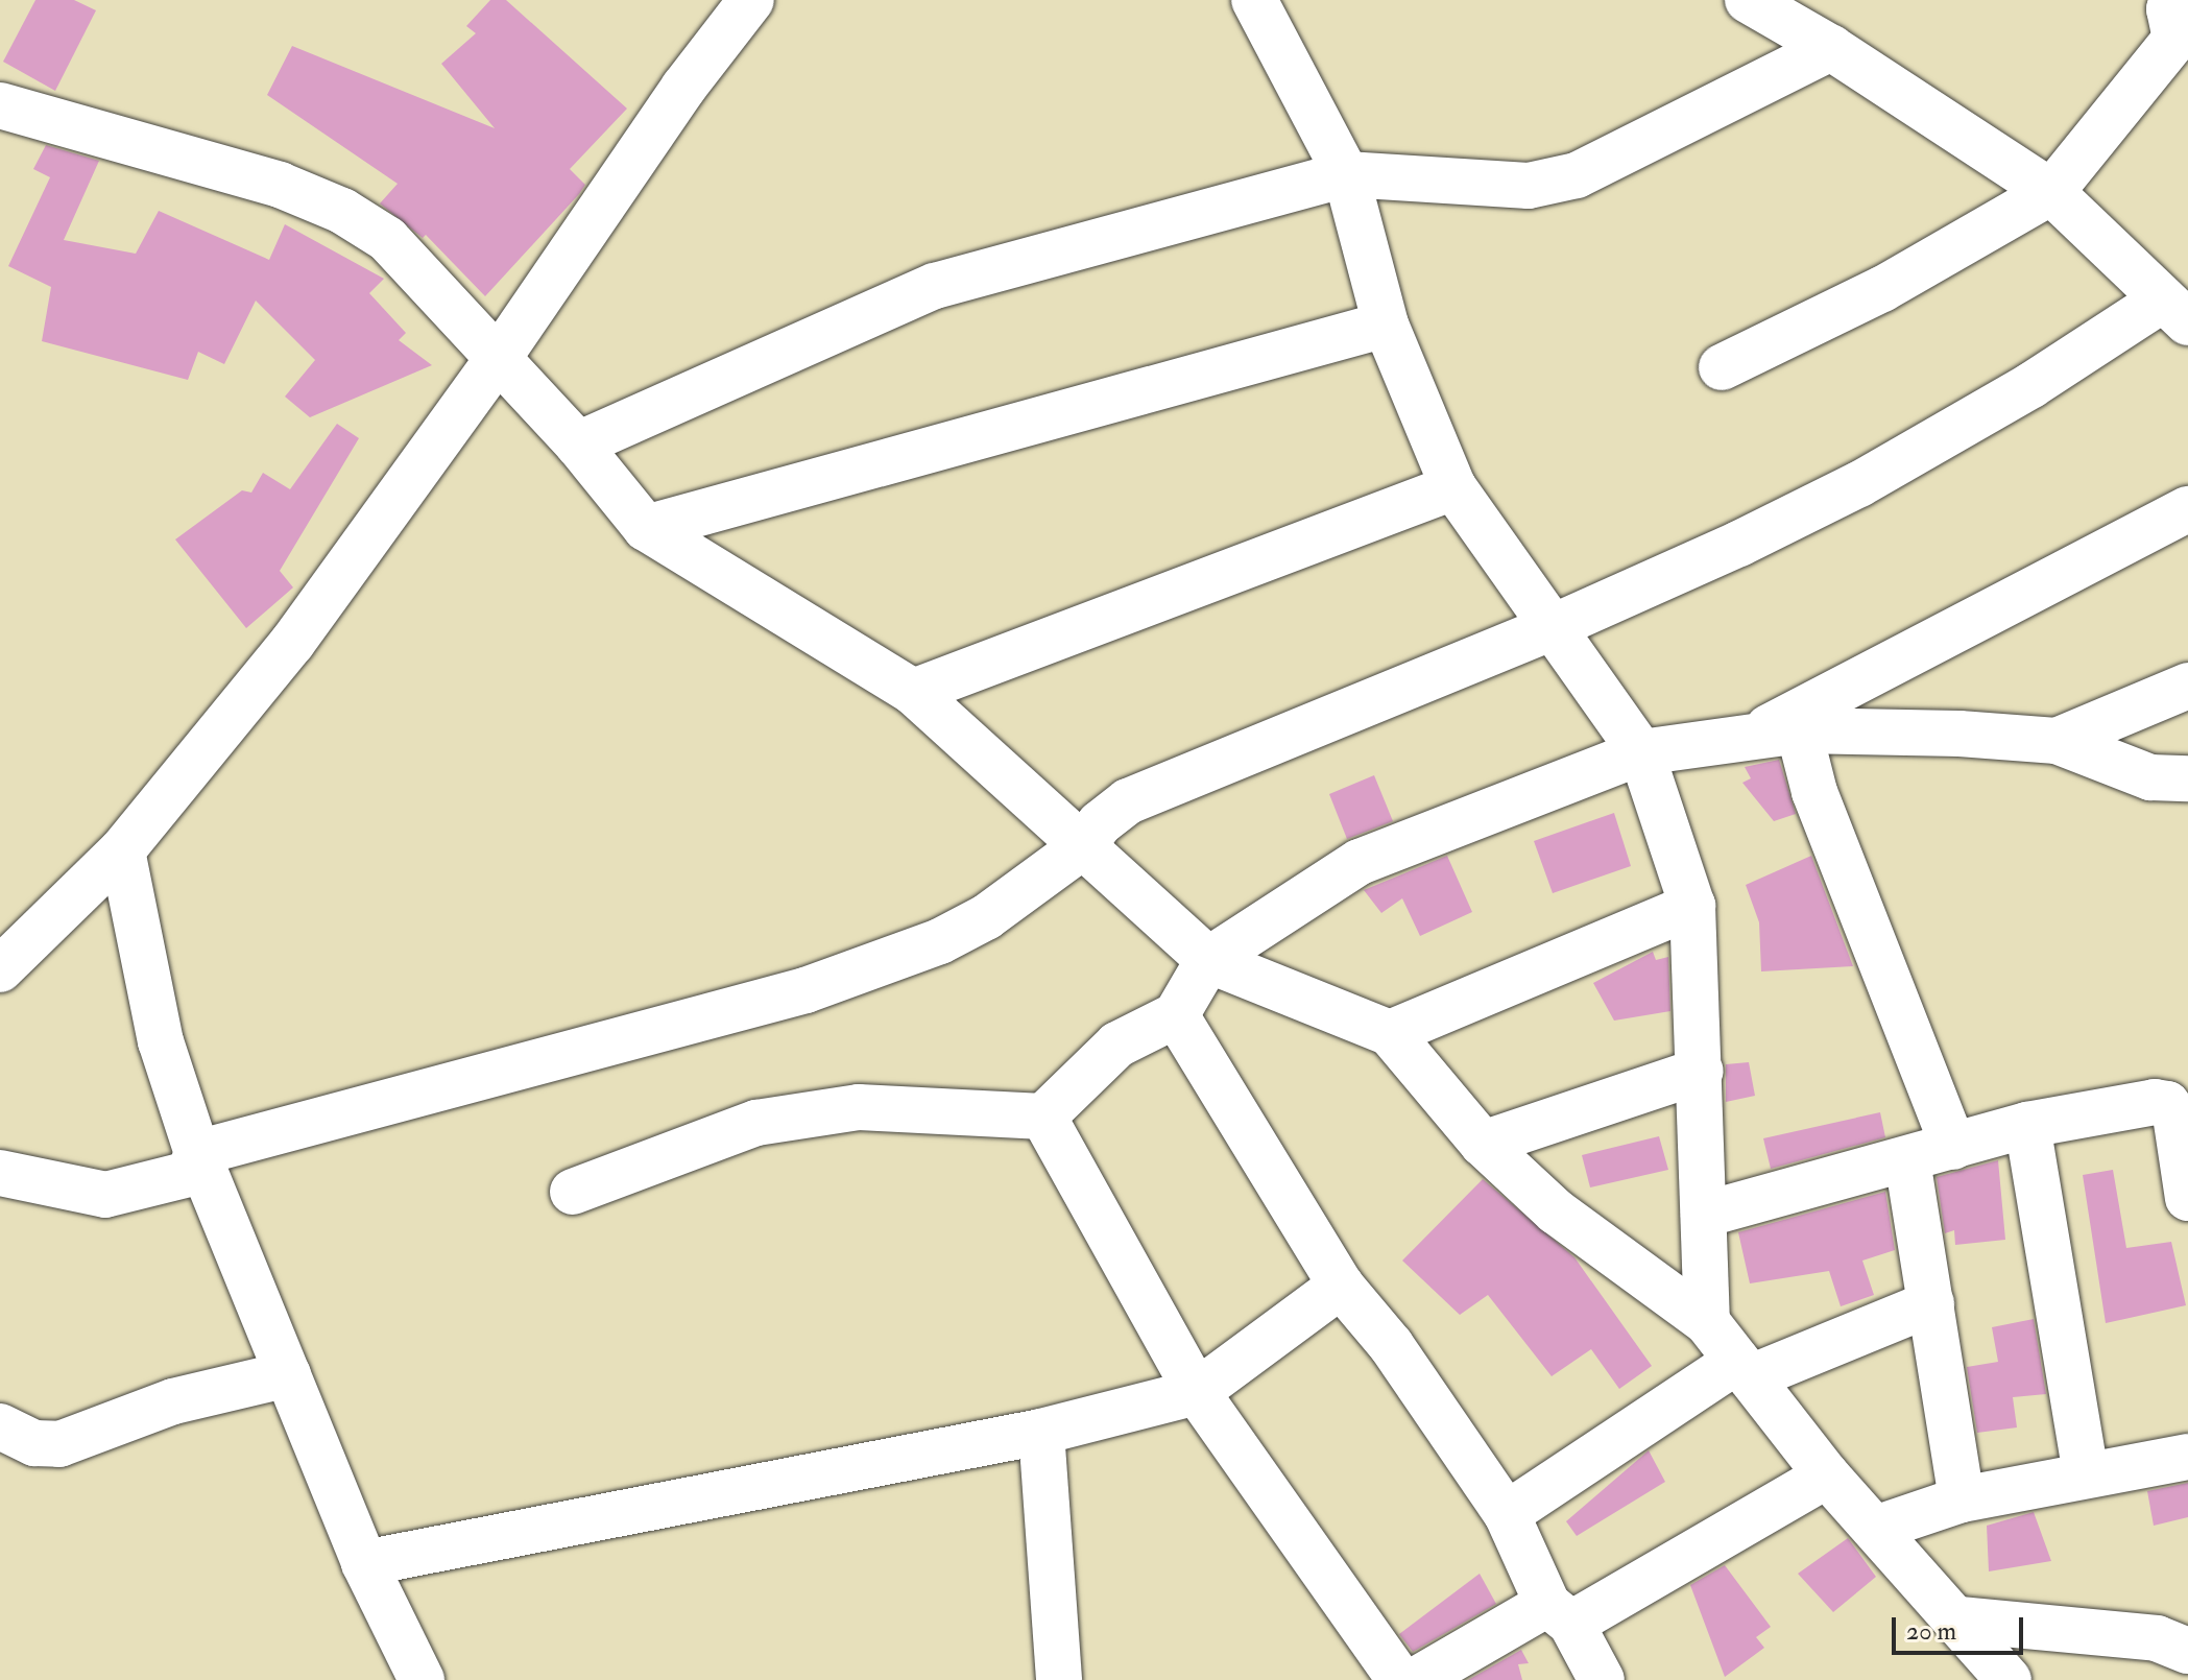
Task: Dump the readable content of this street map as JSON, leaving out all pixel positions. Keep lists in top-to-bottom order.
{
  "scale_bar": "20 m"
}
